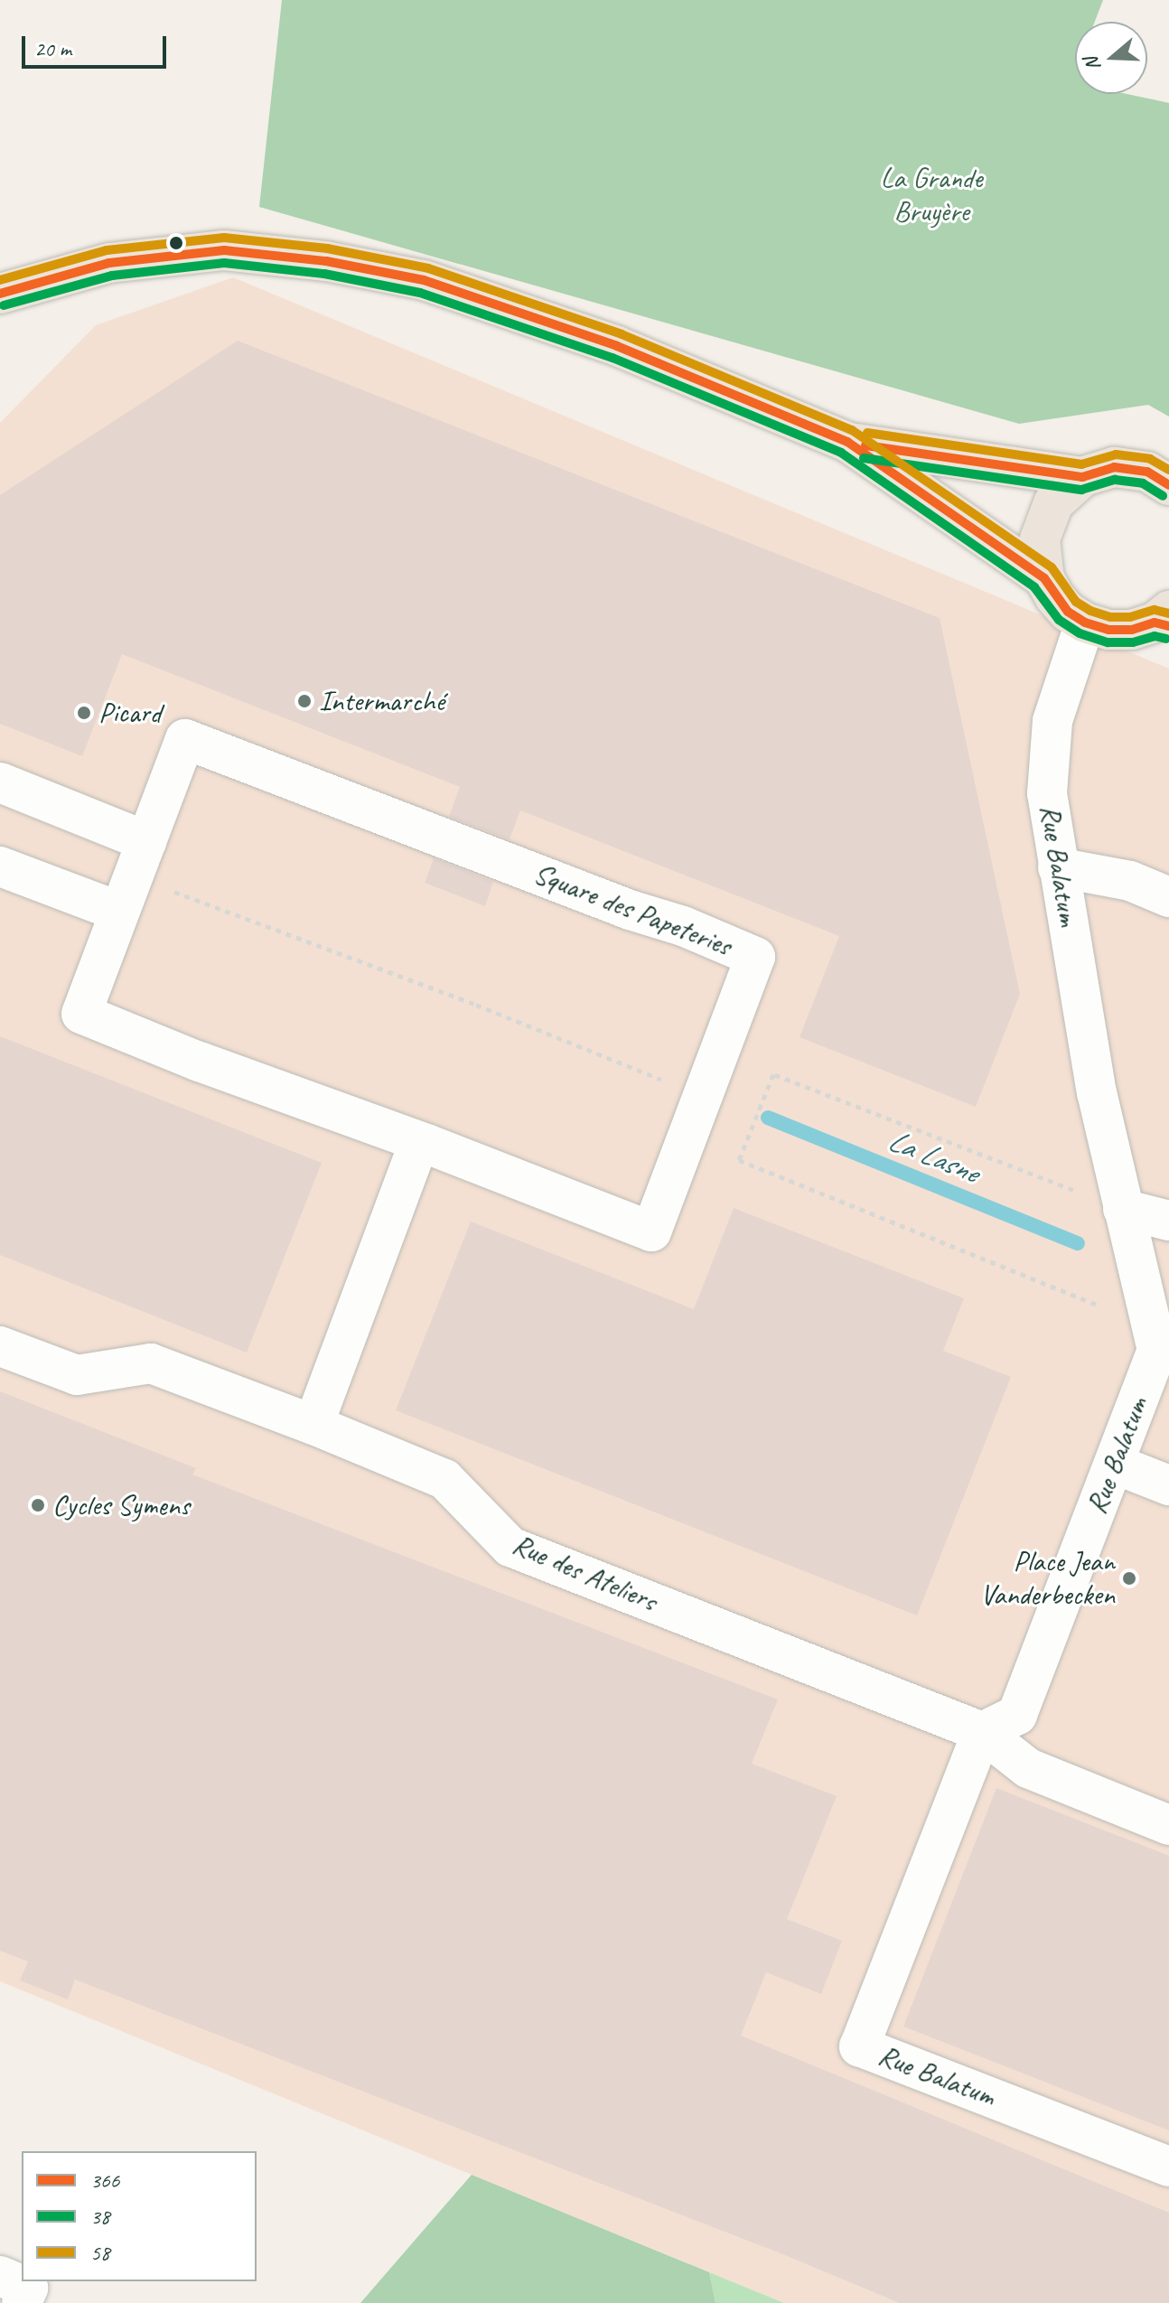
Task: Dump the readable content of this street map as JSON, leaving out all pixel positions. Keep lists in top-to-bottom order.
{
  "streets": {
    "street": ["Rue Balatum", "Square des Papeteries", "Rue des Ateliers"]
  },
  "crossings": [
    ["Rue Balatum", "Rue des Ateliers"]
  ],
  "water": ["La Lasne"],
  "parks": ["La Grande Bruyère"],
  "places": [
    "Intermarché",
    "Picard",
    "Cycles Symens",
    "Place Jean Vanderbecken"
  ],
  "lines": ["transit line 58", "transit line 366", "transit line 38"],
  "legend": ["366", "38", "58"],
  "scale_bar": "20 m",
  "north": "left"
}
